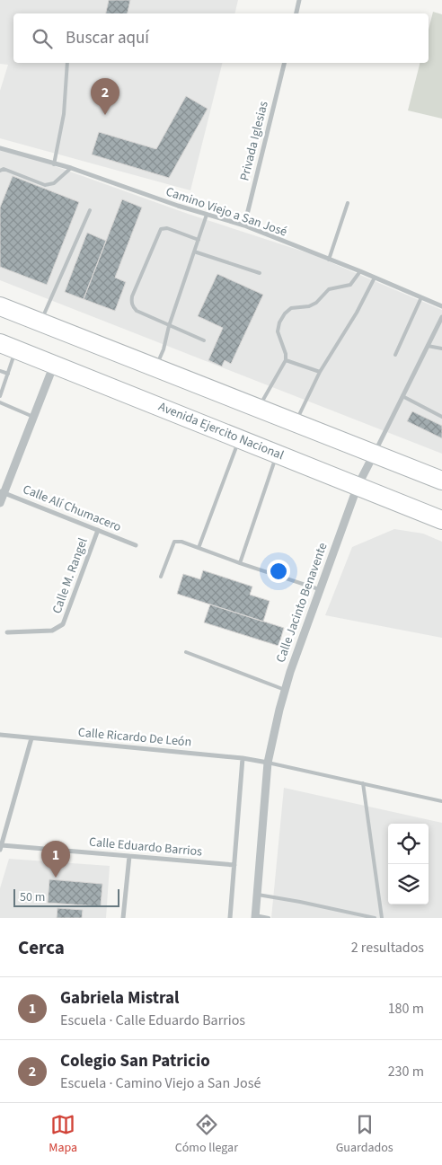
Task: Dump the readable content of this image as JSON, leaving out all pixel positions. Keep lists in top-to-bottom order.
{
  "streets": {
    "main road": ["Avenida Ejercito Nacional"],
    "street": [
      "Privada Iglesias",
      "Camino Viejo a San José",
      "Calle Alí Chumacero",
      "Calle M. Rangel",
      "Calle Jacinto Benavente",
      "Calle Ricardo De León",
      "Calle Eduardo Barrios"
    ]
  },
  "crossings": [
    ["Privada Iglesias", "Camino Viejo a San José"],
    ["Avenida Ejercito Nacional", "Calle Jacinto Benavente"],
    ["Calle Alí Chumacero", "Calle M. Rangel"],
    ["Calle Jacinto Benavente", "Calle Ricardo De León"]
  ],
  "scale_bar": "50 m",
  "page": {
    "search": "Buscar aquí",
    "pins": ["2", "1"],
    "scale": "50 m",
    "heading": ["Cerca", "2 resultados"],
    "list": [
      {
        "mark": "1",
        "name": "Gabriela Mistral",
        "note": "Escuela · Calle Eduardo Barrios",
        "value": "180 m"
      },
      {
        "mark": "2",
        "name": "Colegio San Patricio",
        "note": "Escuela · Camino Viejo a San José",
        "value": "230 m"
      }
    ],
    "nav": ["Mapa", "Cómo llegar", "Guardados"]
  }
}
